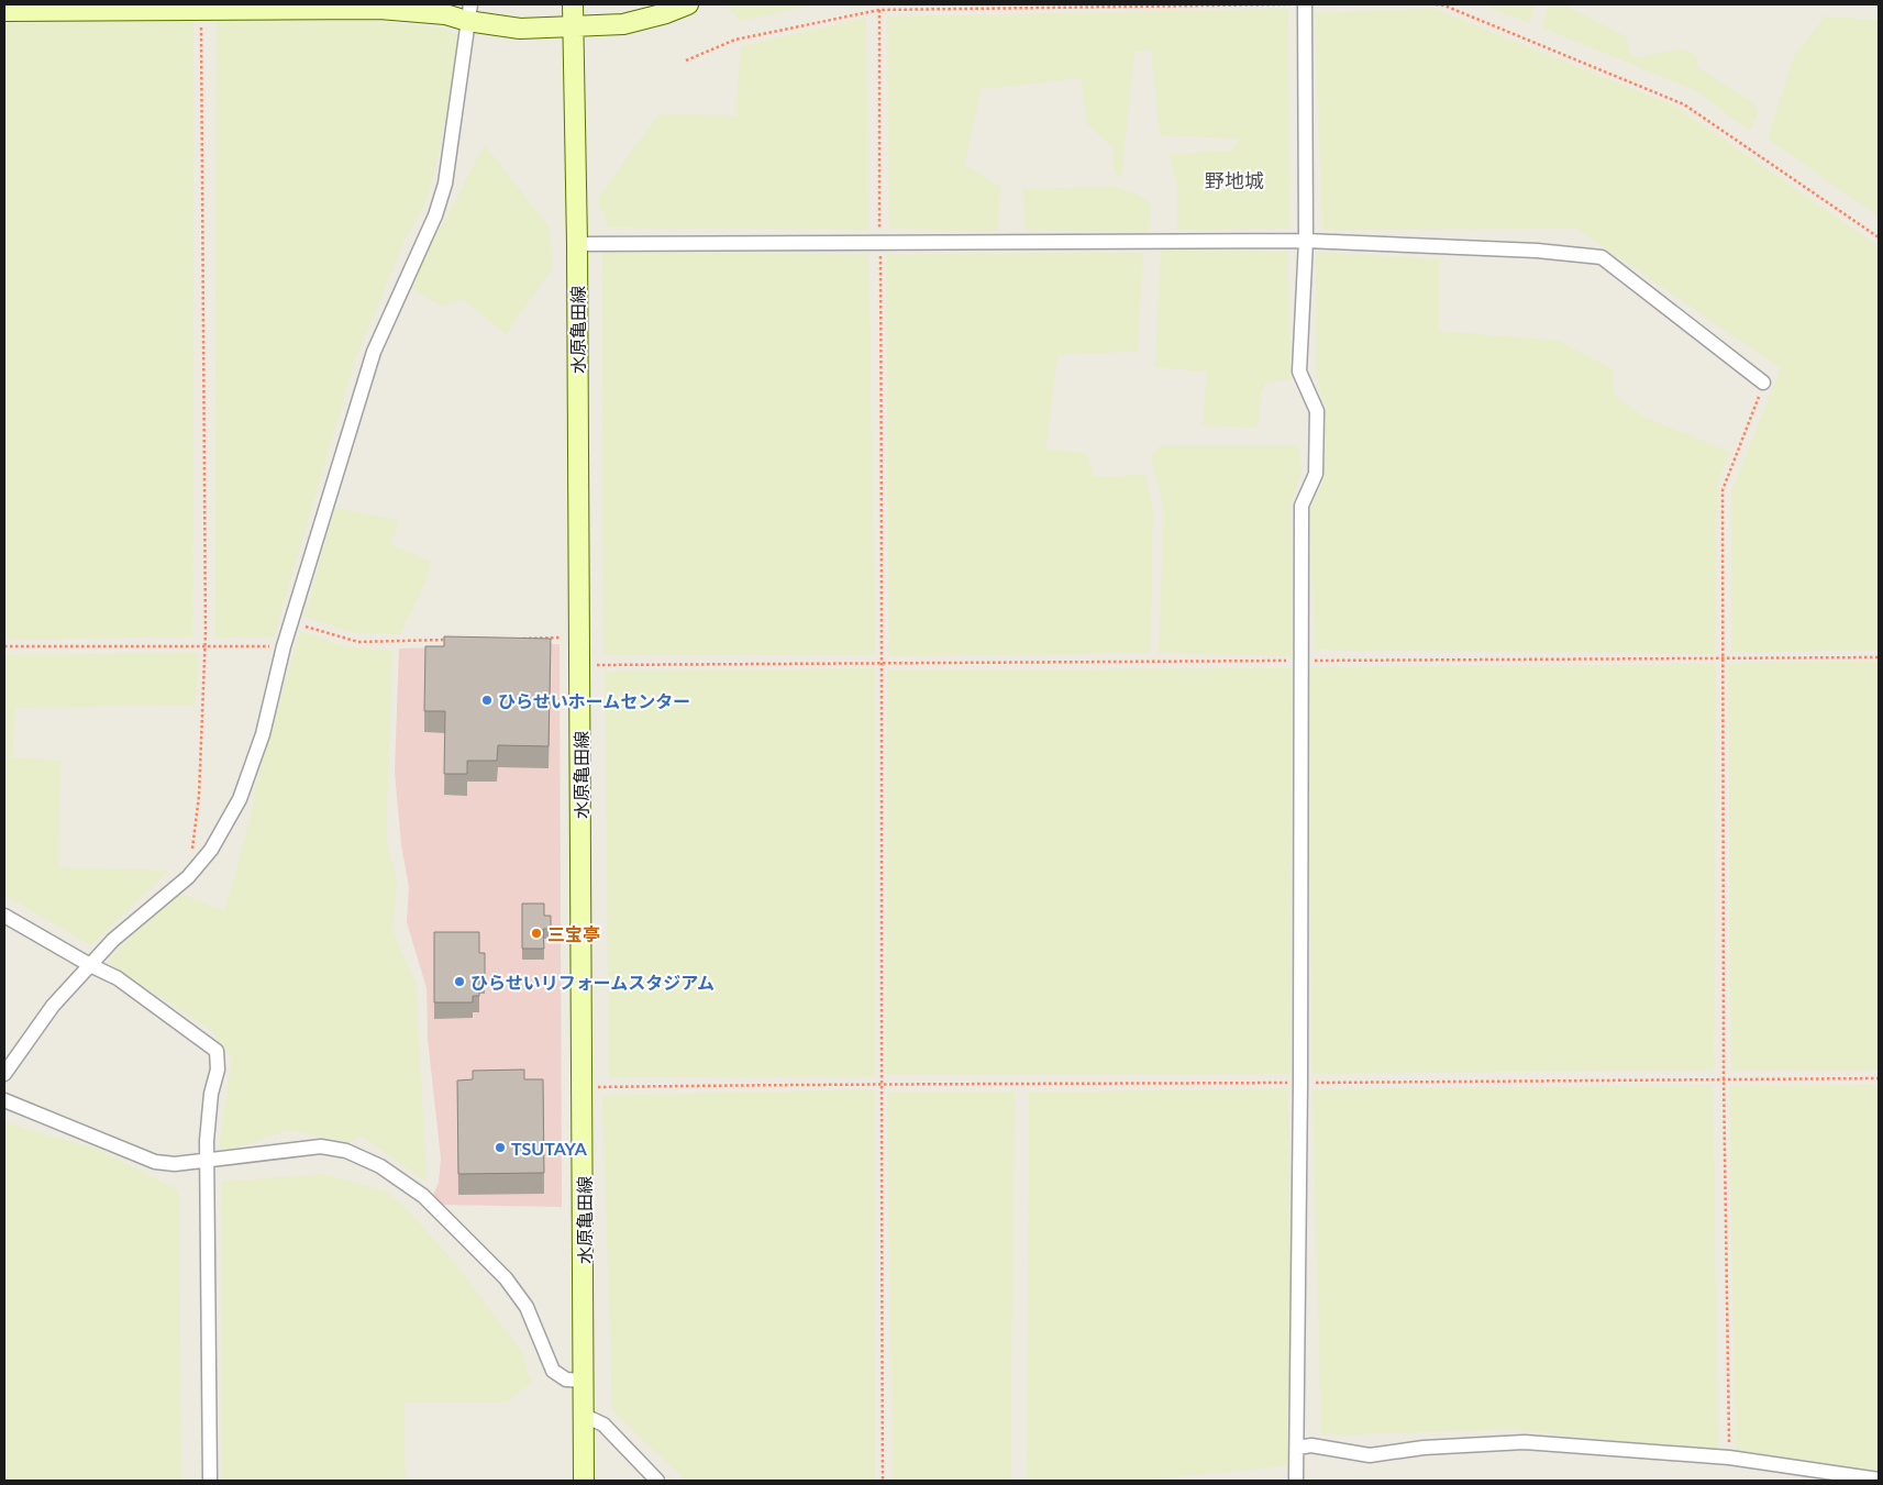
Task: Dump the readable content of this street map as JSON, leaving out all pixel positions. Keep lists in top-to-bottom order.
{
  "streets": {
    "main road": ["水原亀田線"]
  },
  "districts": ["野地城"],
  "places": [
    "ひらせいホームセンター",
    "三宝亭",
    "ひらせいリフォームスタジアム",
    "TSUTAYA"
  ]
}
